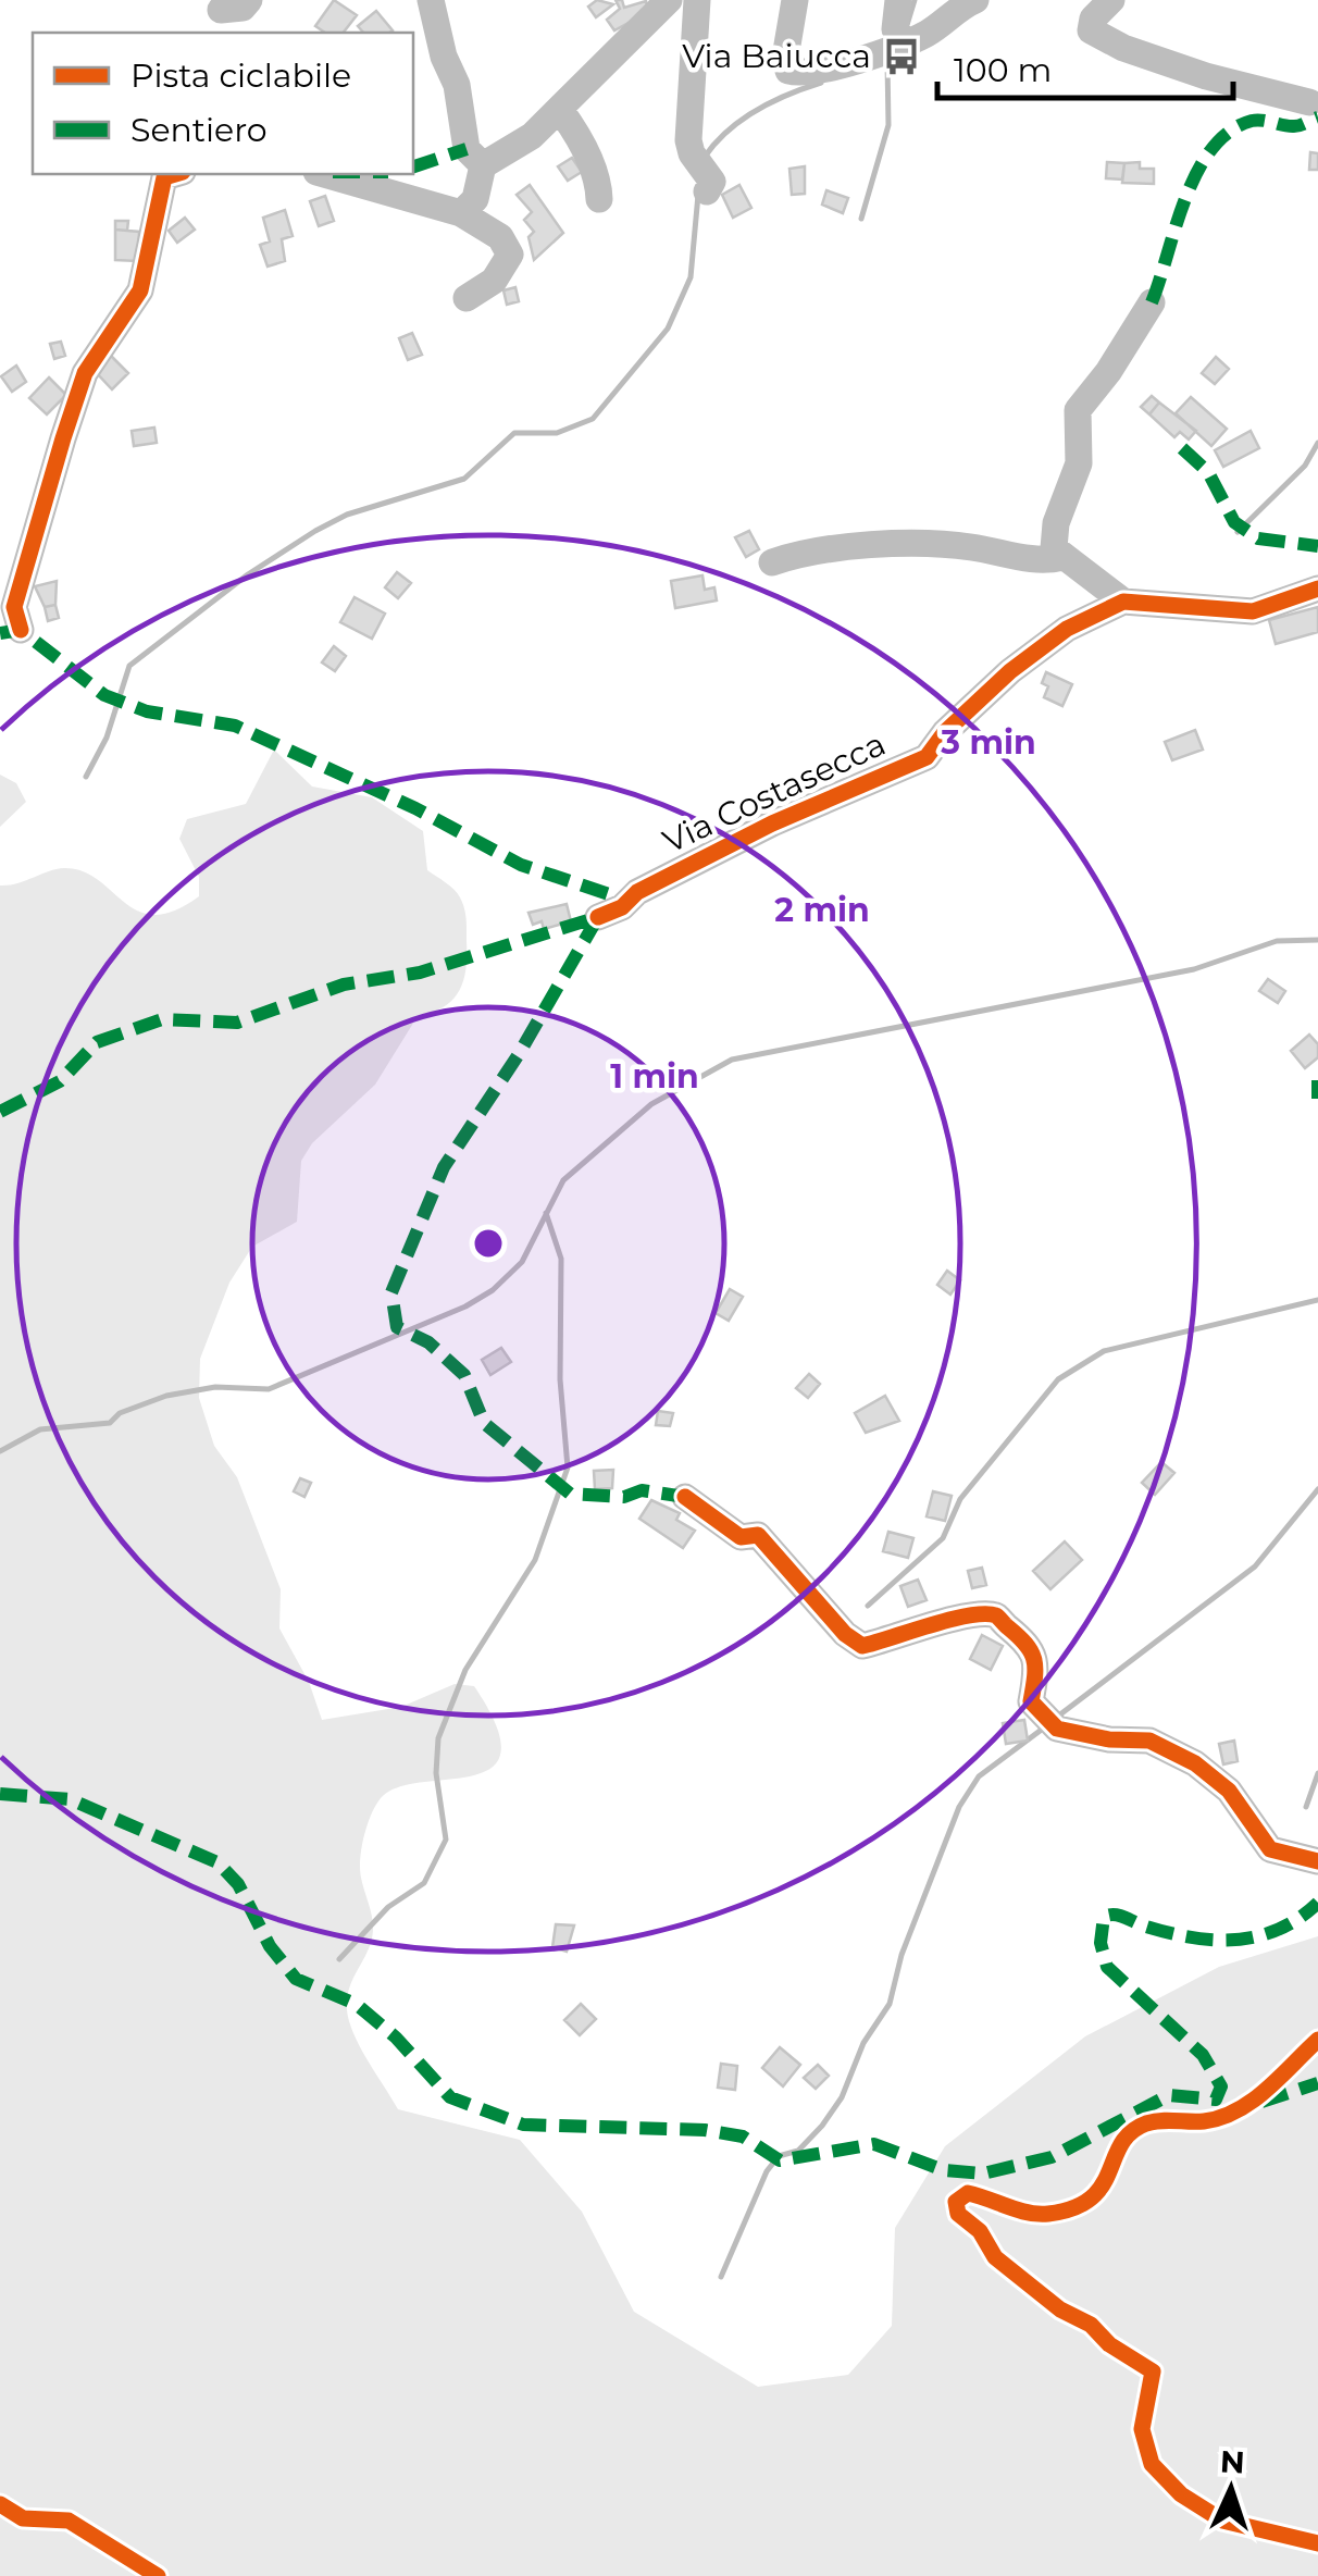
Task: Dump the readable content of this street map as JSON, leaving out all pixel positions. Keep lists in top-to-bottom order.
{
  "streets": {
    "street": ["Via Costasecca"]
  },
  "places": {
    "bus stop": ["Via Baiucca"]
  },
  "legend": ["Pista ciclabile", "Sentiero"],
  "scale_bar": "100 m",
  "north": "top",
  "rings": ["3 min", "2 min", "1 min"]
}
